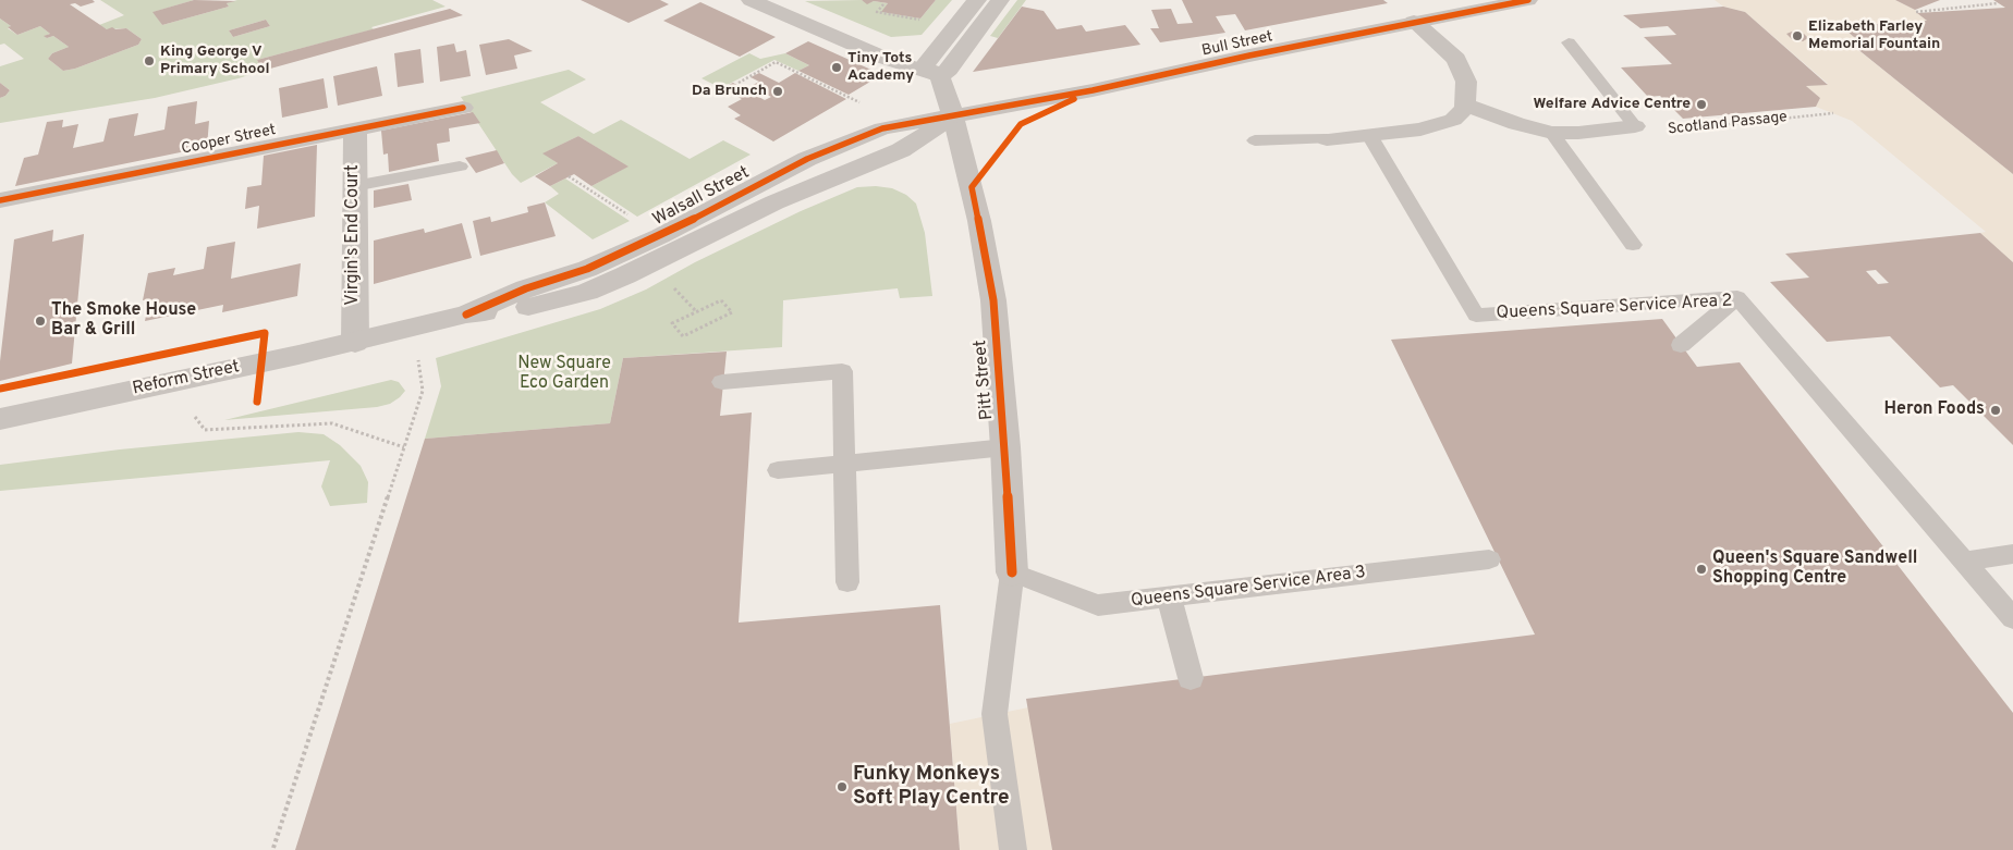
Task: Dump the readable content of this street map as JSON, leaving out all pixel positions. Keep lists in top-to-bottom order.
{
  "streets": {
    "street": [
      "Bull Street",
      "Cooper Street",
      "Walsall Street",
      "Virgin's End Court",
      "Reform Street",
      "Pitt Street"
    ],
    "lane": ["Queens Square Service Area 2", "Queens Square Service Area 3"],
    "path": ["Scotland Passage"]
  },
  "crossings": [
    ["Bull Street", "Walsall Street"],
    ["Bull Street", "Pitt Street"],
    ["Cooper Street", "Virgin's End Court"],
    ["Walsall Street", "Reform Street"],
    ["Walsall Street", "Pitt Street"],
    ["Virgin's End Court", "Reform Street"],
    ["Pitt Street", "Queens Square Service Area 3"]
  ],
  "parks": ["New Square Eco Garden"],
  "places": [
    "Elizabeth Farley Memorial Fountain",
    "King George V Primary School",
    "Tiny Tots Academy",
    "Da Brunch",
    "Welfare Advice Centre",
    "The Smoke House Bar & Grill",
    "Heron Foods",
    "Queen's Square Sandwell Shopping Centre",
    "Funky Monkeys Soft Play Centre"
  ]
}
